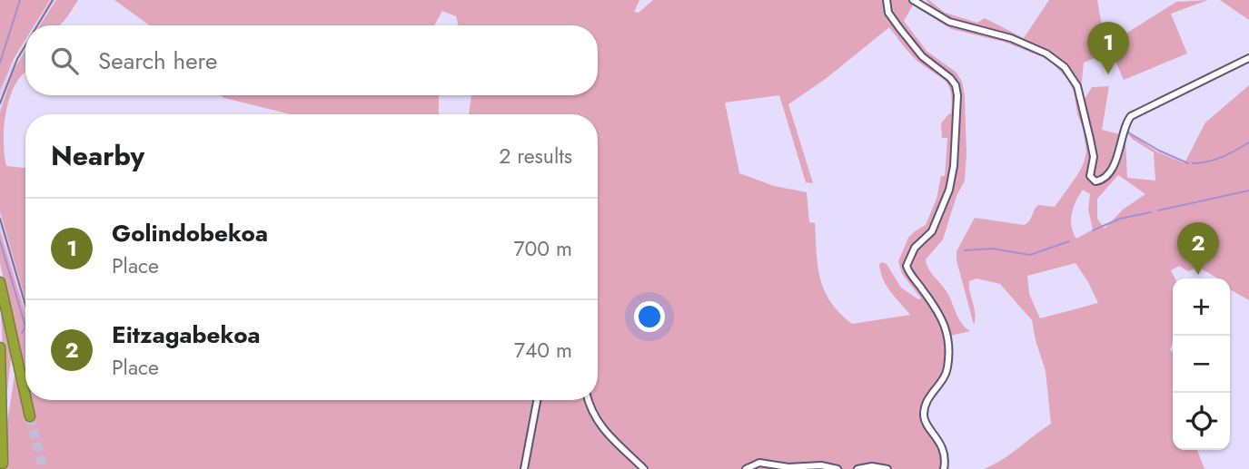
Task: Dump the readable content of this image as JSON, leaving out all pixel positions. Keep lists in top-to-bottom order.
{
  "page": {
    "pins": ["1", "2"],
    "search": "Search here",
    "heading": ["Nearby", "2 results"],
    "list": [
      {
        "mark": "1",
        "name": "Golindobekoa",
        "note": "Place",
        "value": "700 m"
      },
      {
        "mark": "2",
        "name": "Eitzagabekoa",
        "note": "Place",
        "value": "740 m"
      }
    ],
    "map_buttons": ["+", "−"]
  }
}
